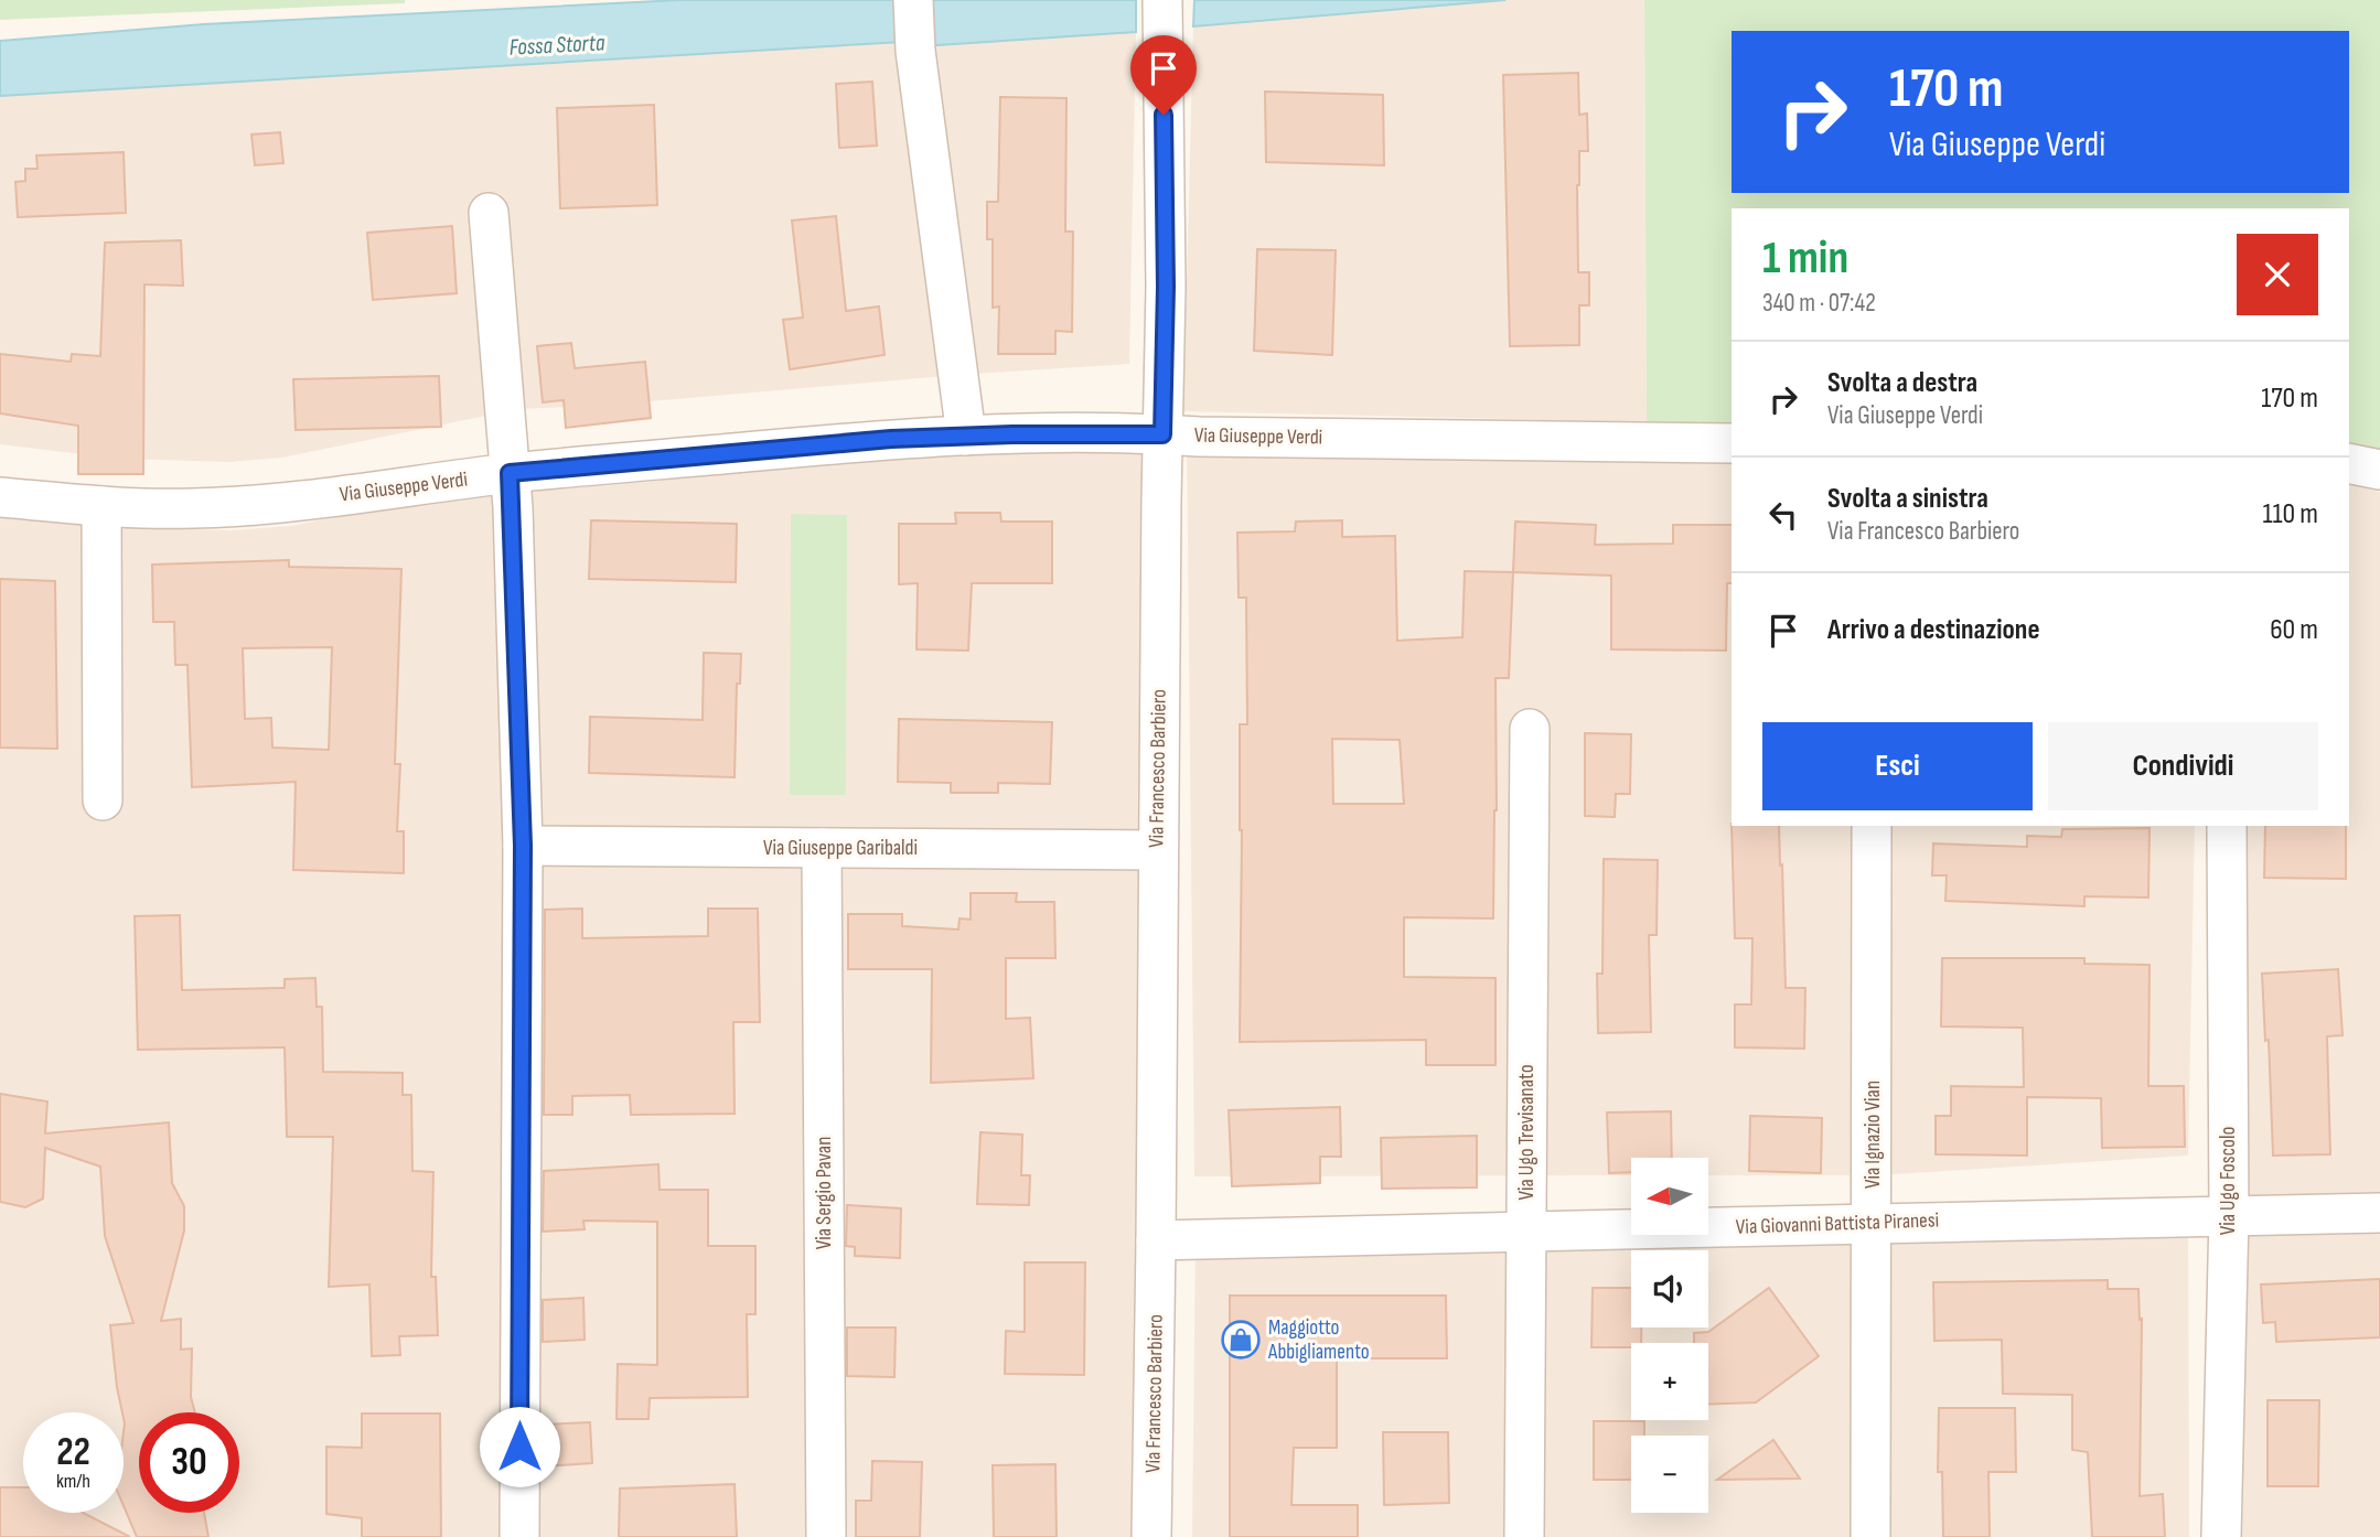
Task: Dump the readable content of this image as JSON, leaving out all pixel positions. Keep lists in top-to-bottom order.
{
  "streets": {
    "street": [
      "Via Giuseppe Verdi",
      "Via Francesco Barbiero",
      "Via Giuseppe Garibaldi",
      "Via Ugo Trevisanato",
      "Via Ignazio Vian",
      "Via Ugo Foscolo",
      "Via Sergio Pavan",
      "Via Giovanni Battista Piranesi"
    ]
  },
  "crossings": [
    ["Via Giuseppe Verdi", "Via Francesco Barbiero"],
    ["Via Francesco Barbiero", "Via Giuseppe Garibaldi"],
    ["Via Francesco Barbiero", "Via Giovanni Battista Piranesi"],
    ["Via Giuseppe Garibaldi", "Via Sergio Pavan"],
    ["Via Ugo Trevisanato", "Via Giovanni Battista Piranesi"],
    ["Via Ignazio Vian", "Via Giovanni Battista Piranesi"],
    ["Via Ugo Foscolo", "Via Giovanni Battista Piranesi"]
  ],
  "water": ["Fossa Storta"],
  "places": {
    "shop": ["Maggiotto Abbigliamento"]
  },
  "north": "left",
  "page": {
    "turn": ["170 m", "Via Giuseppe Verdi"],
    "heading": ["1 min", "340 m · 07:42"],
    "list": [
      {
        "name": "Svolta a destra",
        "note": "Via Giuseppe Verdi",
        "value": "170 m"
      },
      {
        "name": "Svolta a sinistra",
        "note": "Via Francesco Barbiero",
        "value": "110 m"
      },
      {
        "name": "Arrivo a destinazione",
        "value": "60 m"
      }
    ],
    "buttons": ["Esci", "Condividi"],
    "map_buttons": ["+", "−"],
    "speed": "22 km/h",
    "limit": "30"
  }
}
